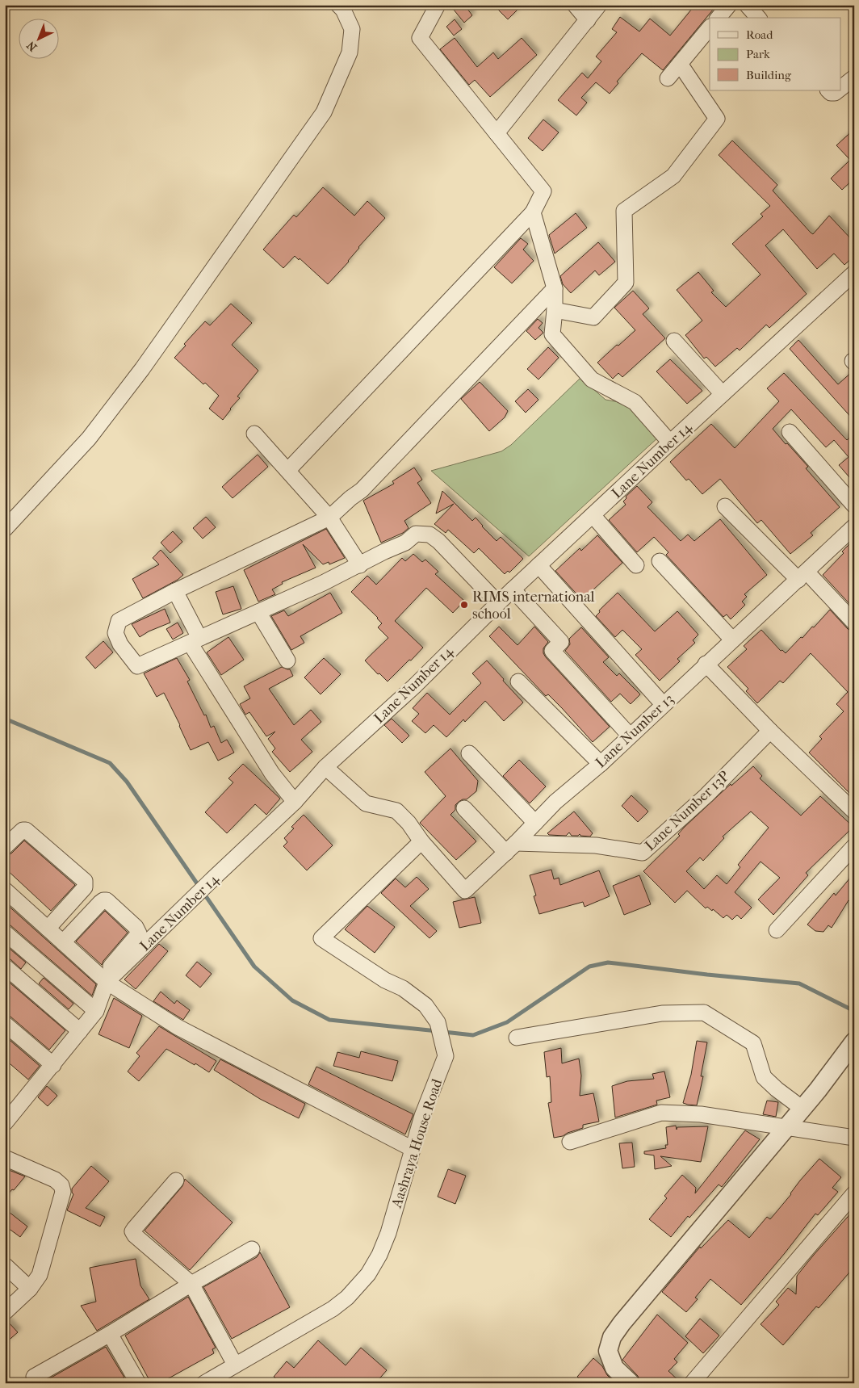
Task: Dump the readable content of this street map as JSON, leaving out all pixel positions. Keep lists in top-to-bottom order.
{
  "streets": {
    "street": [
      "Lane Number 14",
      "Lane Number 13",
      "Lane Number 13P",
      "Aashraya House Road"
    ]
  },
  "crossings": [
    ["Lane Number 13", "Lane Number 13P"],
    ["Lane Number 13", "Aashraya House Road"]
  ],
  "places": ["RIMS international school"],
  "legend": ["Road", "Park", "Building"],
  "north": "bottom left"
}
